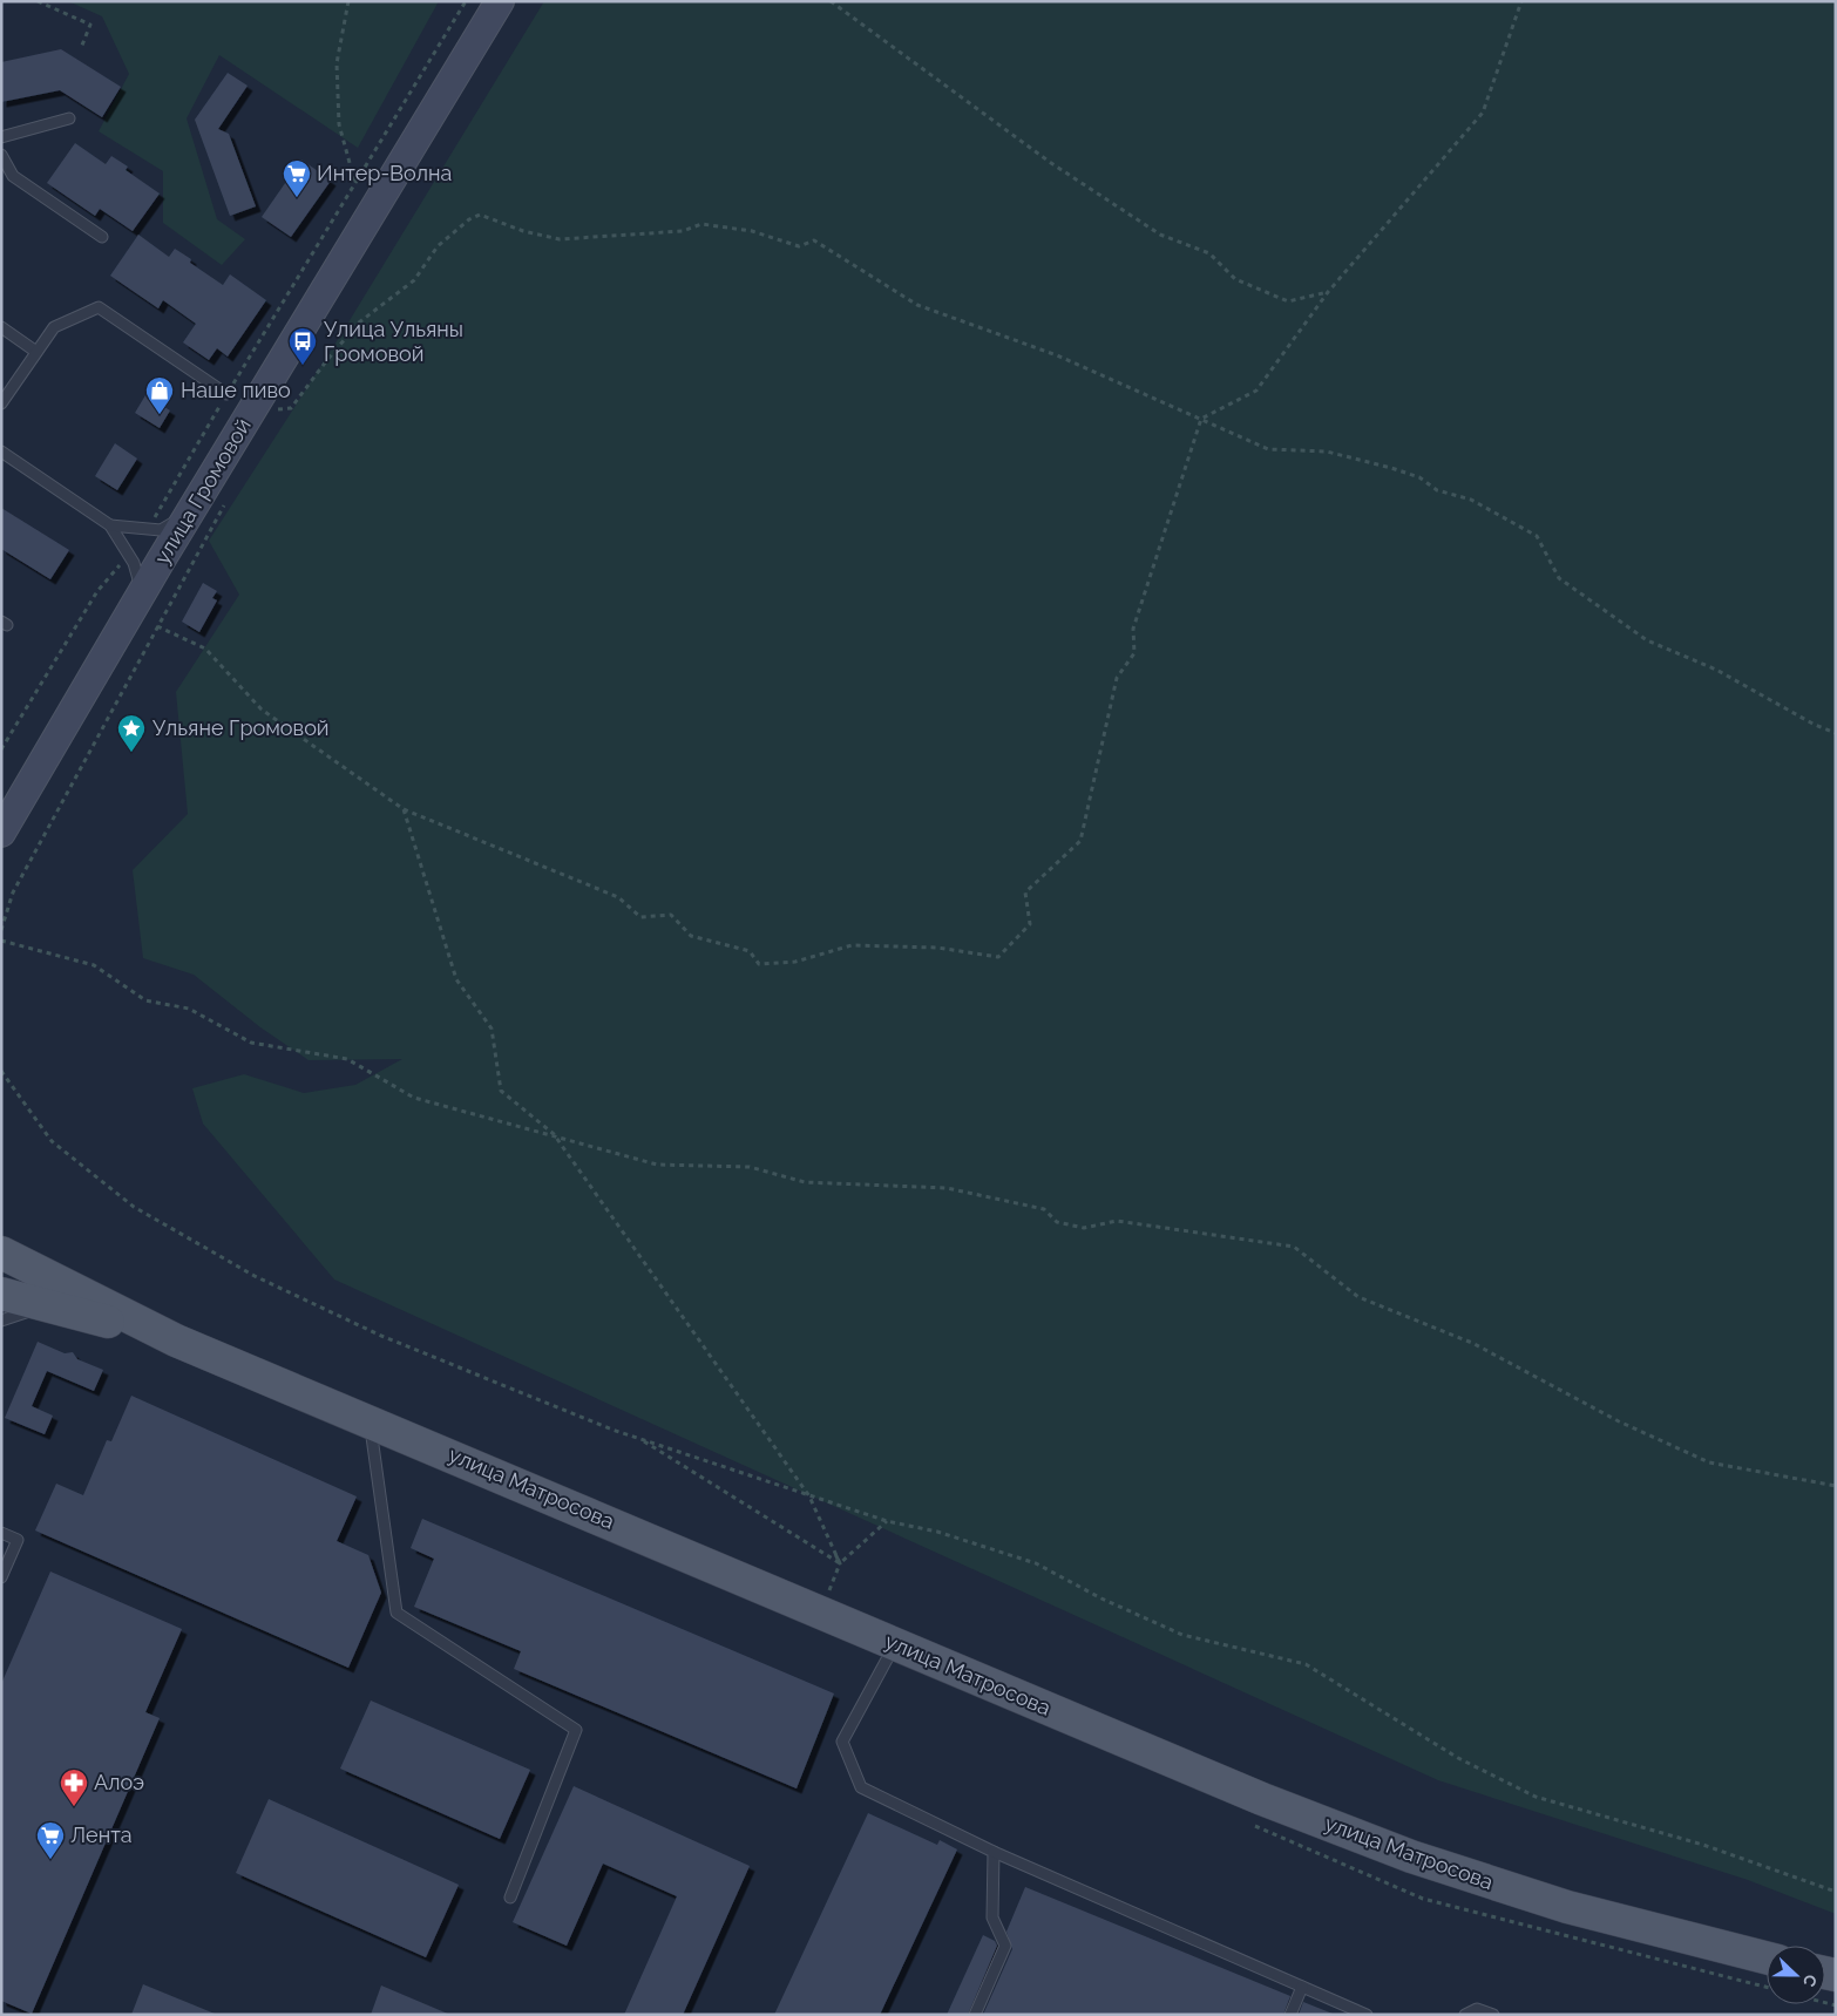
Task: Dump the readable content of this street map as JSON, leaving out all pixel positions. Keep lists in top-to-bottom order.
{
  "streets": {
    "main road": ["улица Громовой", "улица Матросова"]
  },
  "places": {
    "supermarket": ["Интер-Волна", "Лента"],
    "bus stop": ["Улица Ульяны Громовой"],
    "shop": ["Наше пиво"],
    "place": ["Ульяне Громовой"],
    "pharmacy": ["Алоэ"]
  },
  "north": "right"
}
